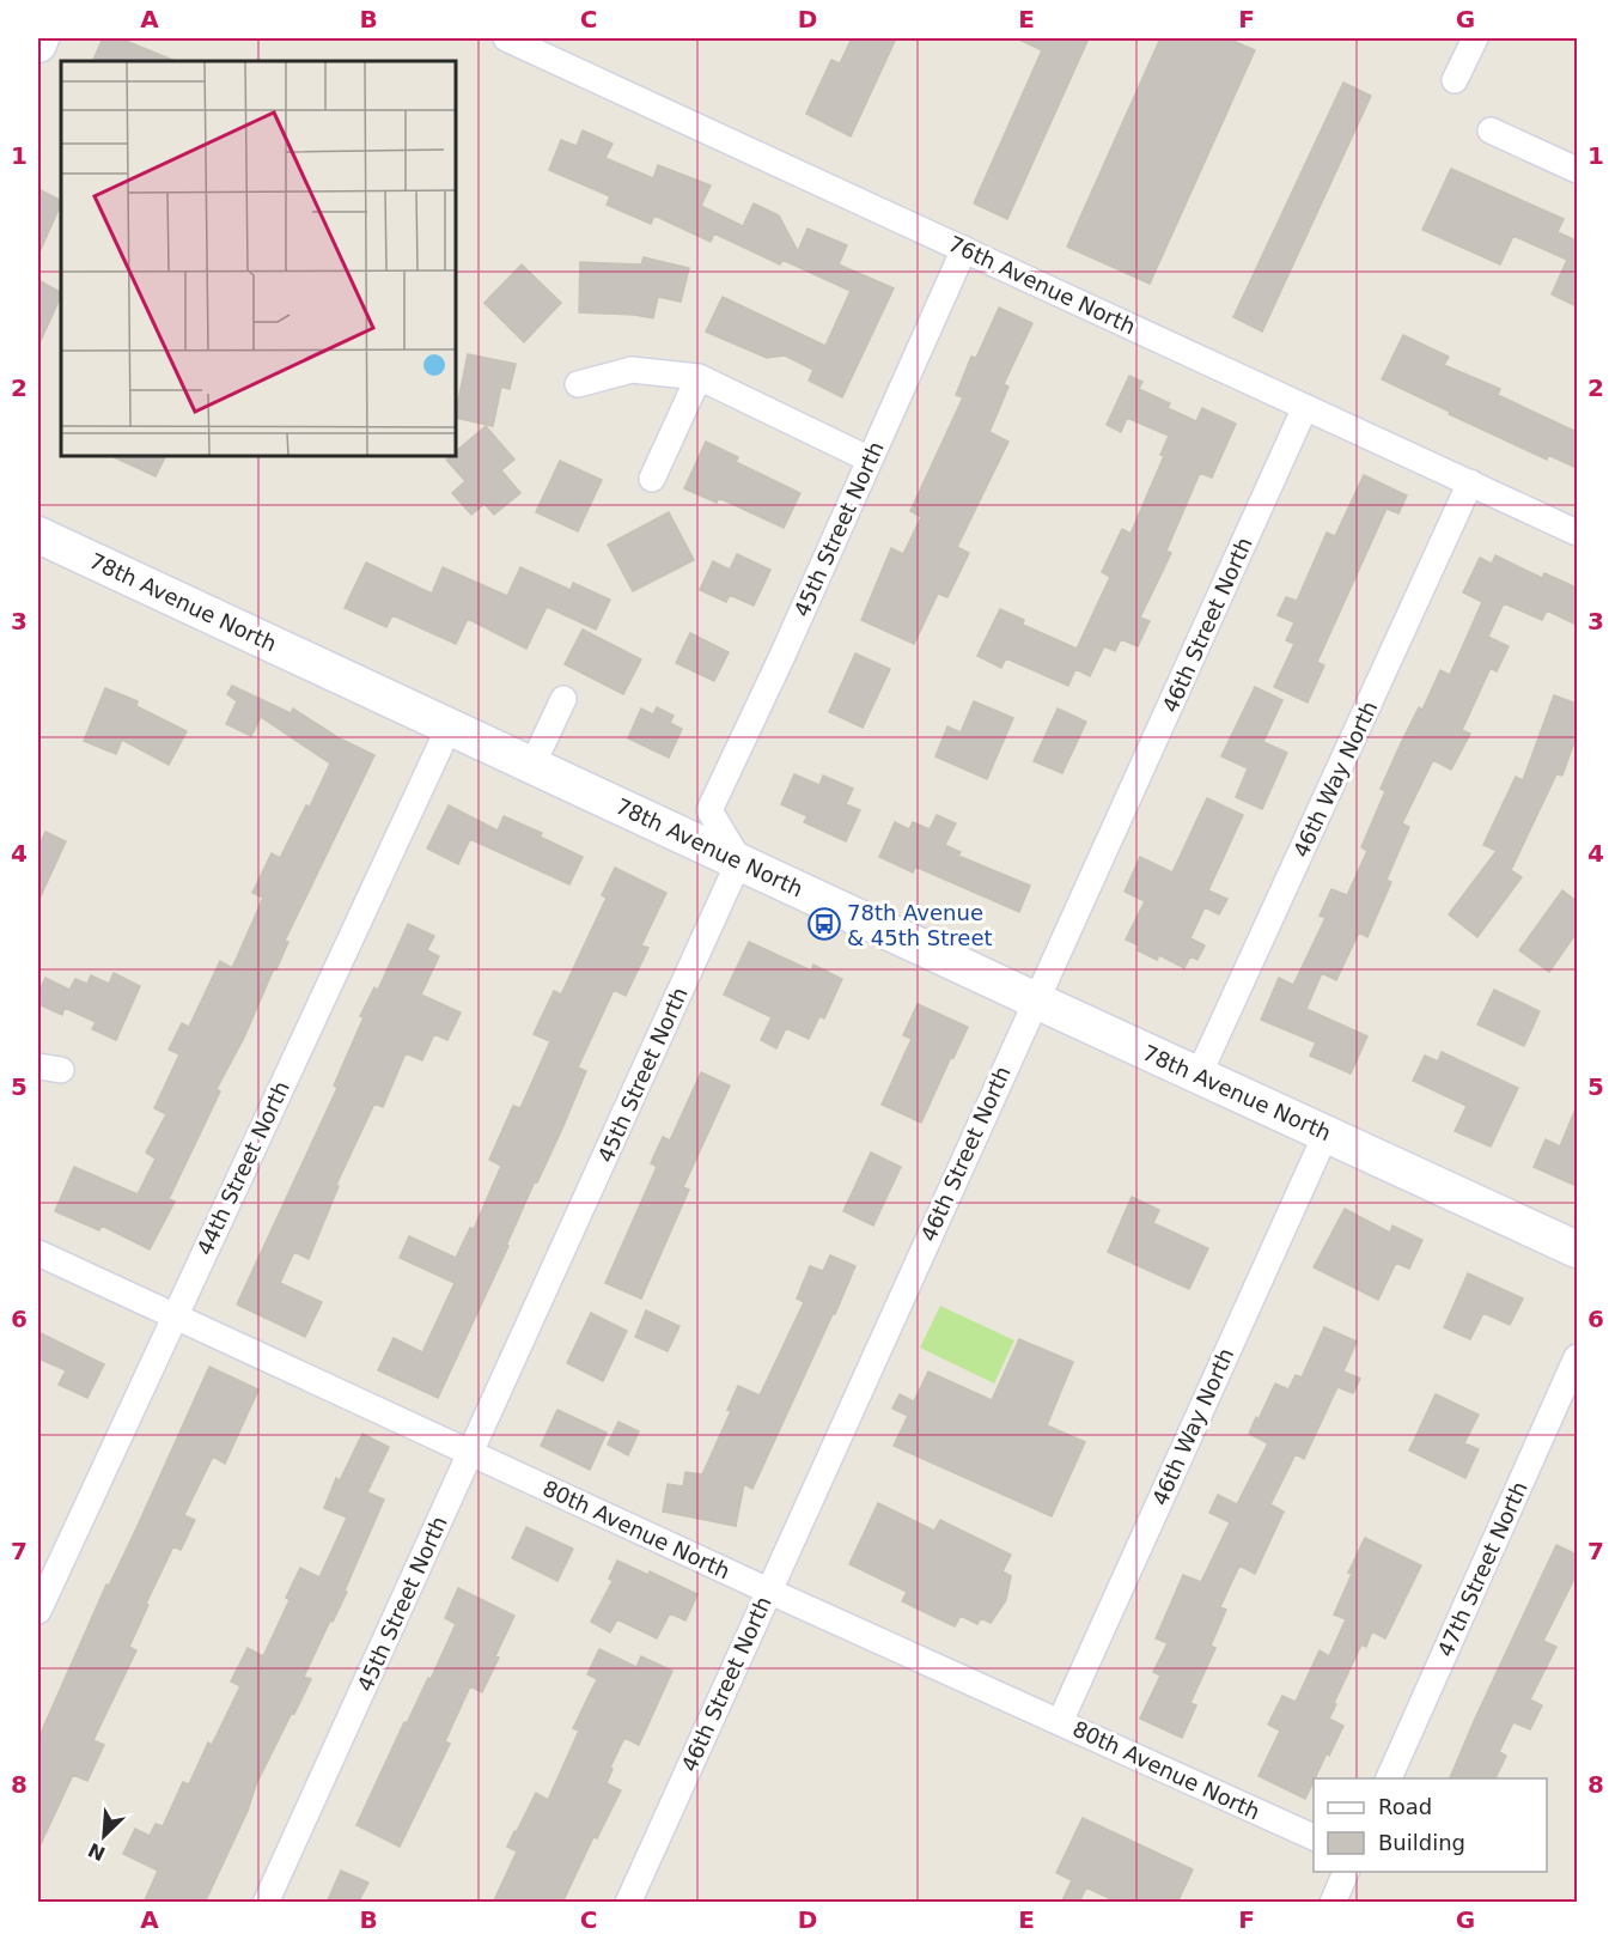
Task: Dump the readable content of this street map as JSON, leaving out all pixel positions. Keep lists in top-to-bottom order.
{
  "streets": {
    "street": [
      "76th Avenue North",
      "45th Street North",
      "78th Avenue North",
      "46th Street North",
      "46th Way North",
      "44th Street North",
      "80th Avenue North",
      "47th Street North"
    ]
  },
  "crossings": [
    ["76th Avenue North", "45th Street North"],
    ["76th Avenue North", "46th Street North"],
    ["76th Avenue North", "46th Way North"],
    ["45th Street North", "78th Avenue North"],
    ["45th Street North", "80th Avenue North"],
    ["78th Avenue North", "46th Street North"],
    ["78th Avenue North", "46th Way North"],
    ["78th Avenue North", "44th Street North"],
    ["46th Street North", "80th Avenue North"],
    ["46th Way North", "80th Avenue North"],
    ["44th Street North", "80th Avenue North"]
  ],
  "places": {
    "bus stop": ["78th Avenue & 45th Street"]
  },
  "legend": ["Road", "Building"],
  "north": "bottom left",
  "grid": {
    "columns": [
      "A",
      "B",
      "C",
      "D",
      "E",
      "F",
      "G"
    ],
    "rows": [
      "1",
      "2",
      "3",
      "4",
      "5",
      "6",
      "7",
      "8"
    ]
  }
}
